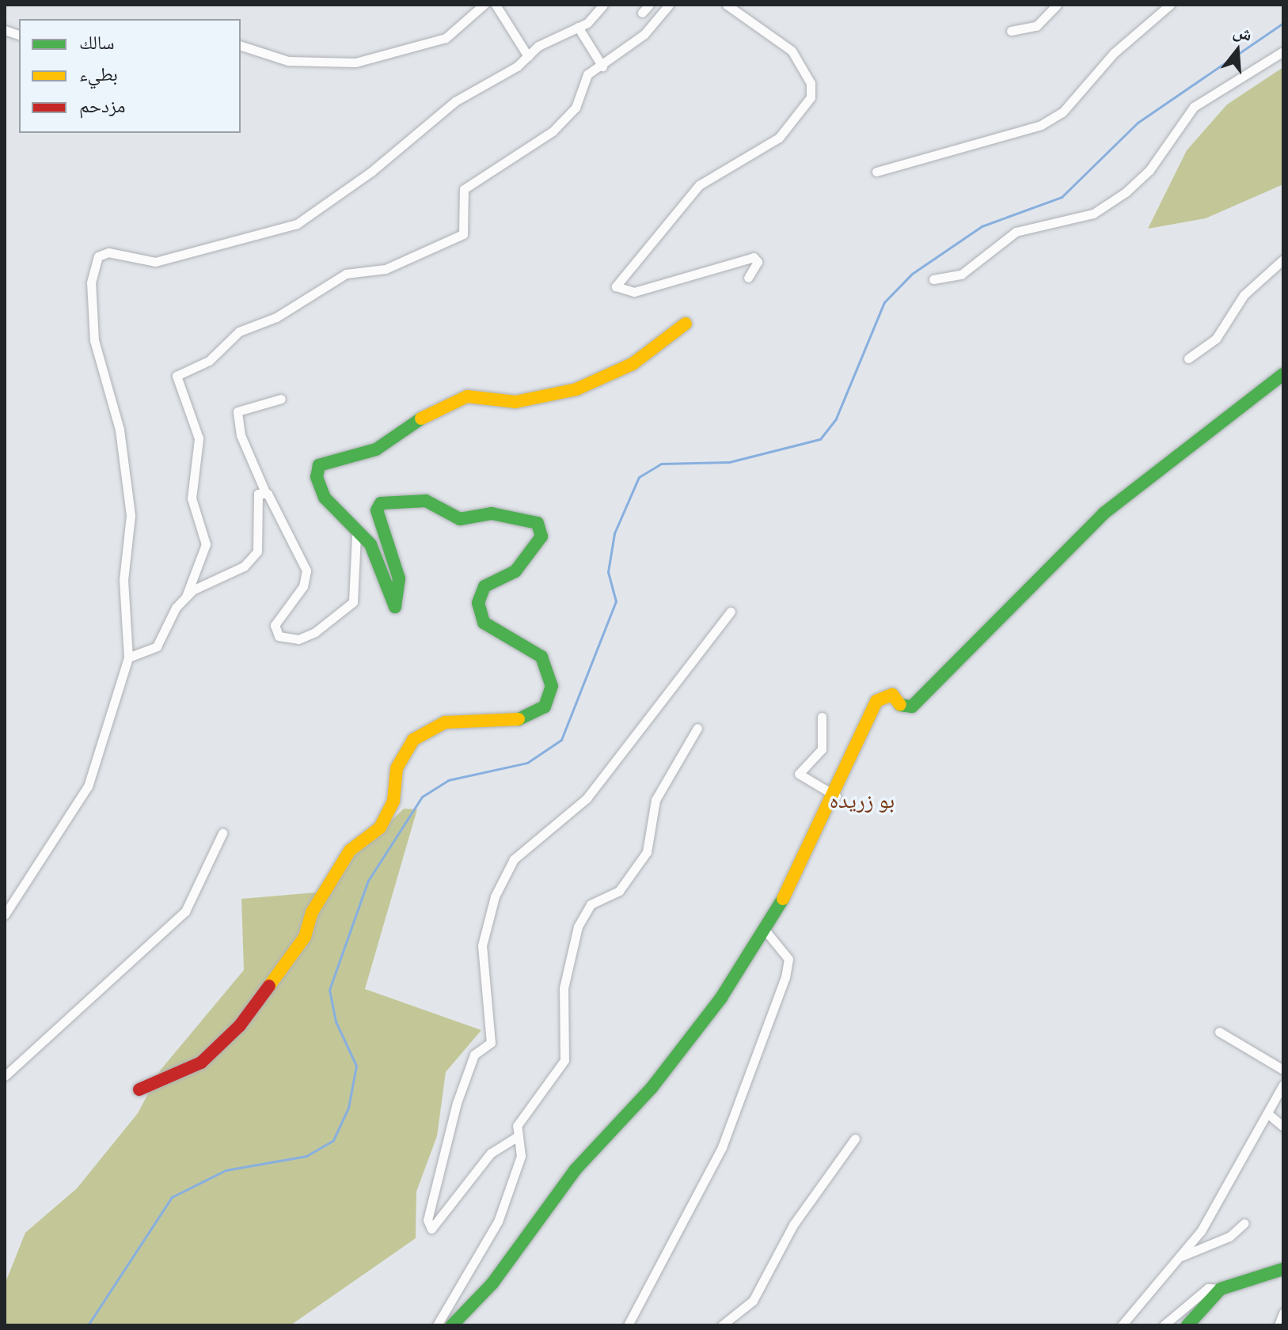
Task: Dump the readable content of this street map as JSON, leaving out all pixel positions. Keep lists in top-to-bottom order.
{
  "districts": ["بو زريده"],
  "legend": ["سالك", "بطيء", "مزدحم"],
  "north": "top"
}
